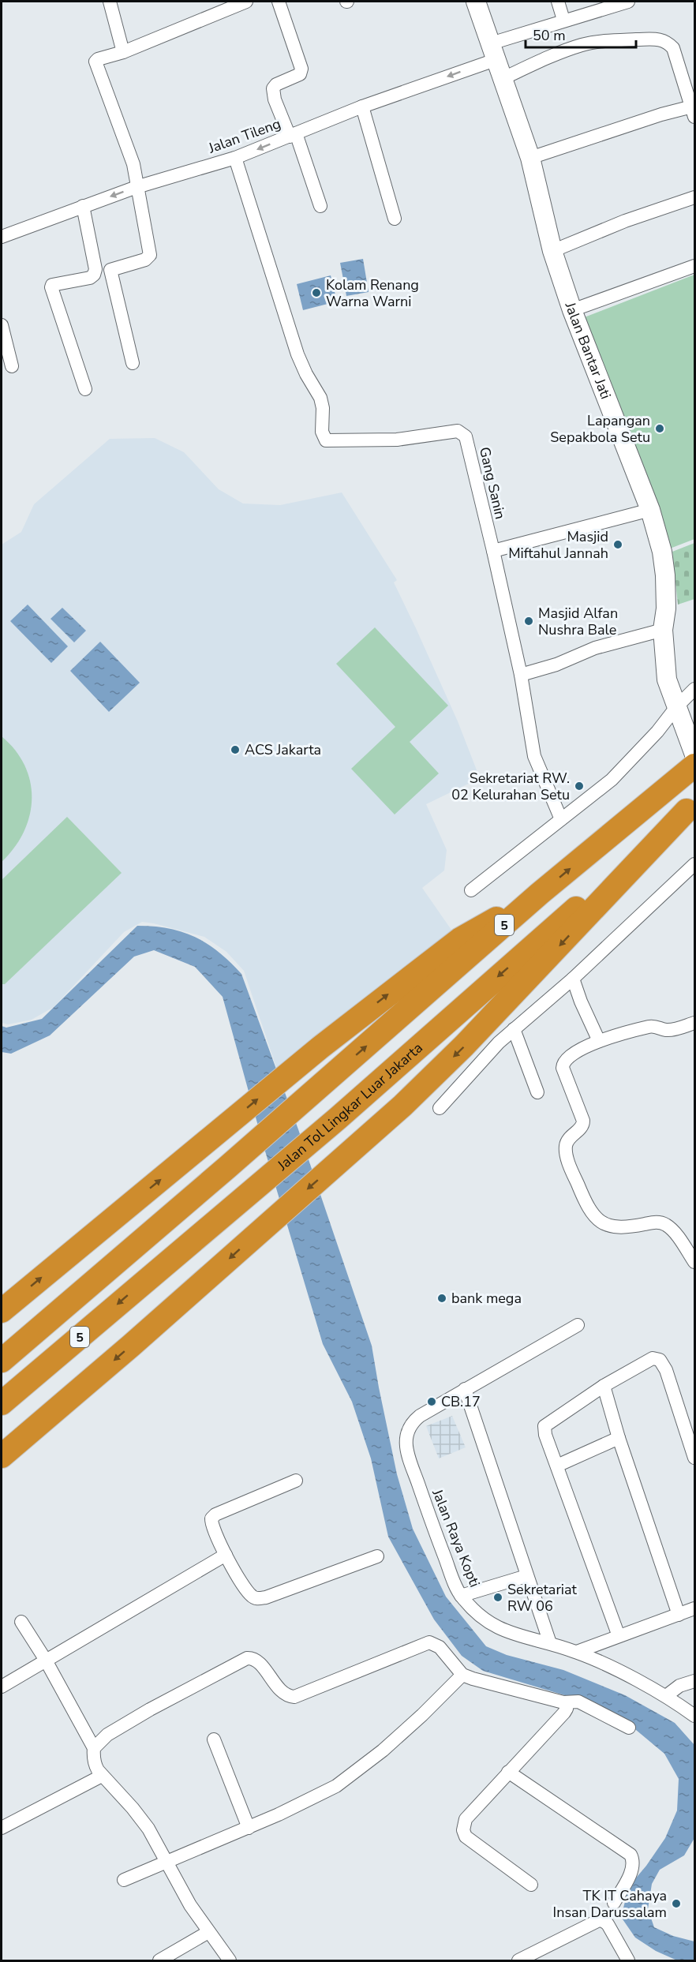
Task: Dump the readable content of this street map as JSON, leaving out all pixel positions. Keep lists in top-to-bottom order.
{
  "streets": {
    "highway": ["5", "Jalan Tol Lingkar Luar Jakarta"],
    "street": [
      "Jalan Tileng",
      "Jalan Bantar Jati",
      "Gang Sanin",
      "Jalan Raya Kopti"
    ]
  },
  "crossings": [
    ["Jalan Tileng", "Jalan Bantar Jati"],
    ["Jalan Tileng", "Gang Sanin"]
  ],
  "one_way": ["Jalan Tileng"],
  "places": [
    "Kolam Renang Warna Warni",
    "Lapangan Sepakbola Setu",
    "Masjid Miftahul Jannah",
    "Masjid Alfan Nushra Bale",
    "ACS Jakarta",
    "Sekretariat RW. 02 Kelurahan Setu",
    "bank mega",
    "CB.17",
    "Sekretariat RW 06",
    "TK IT Cahaya Insan Darussalam"
  ],
  "scale_bar": "50 m"
}
